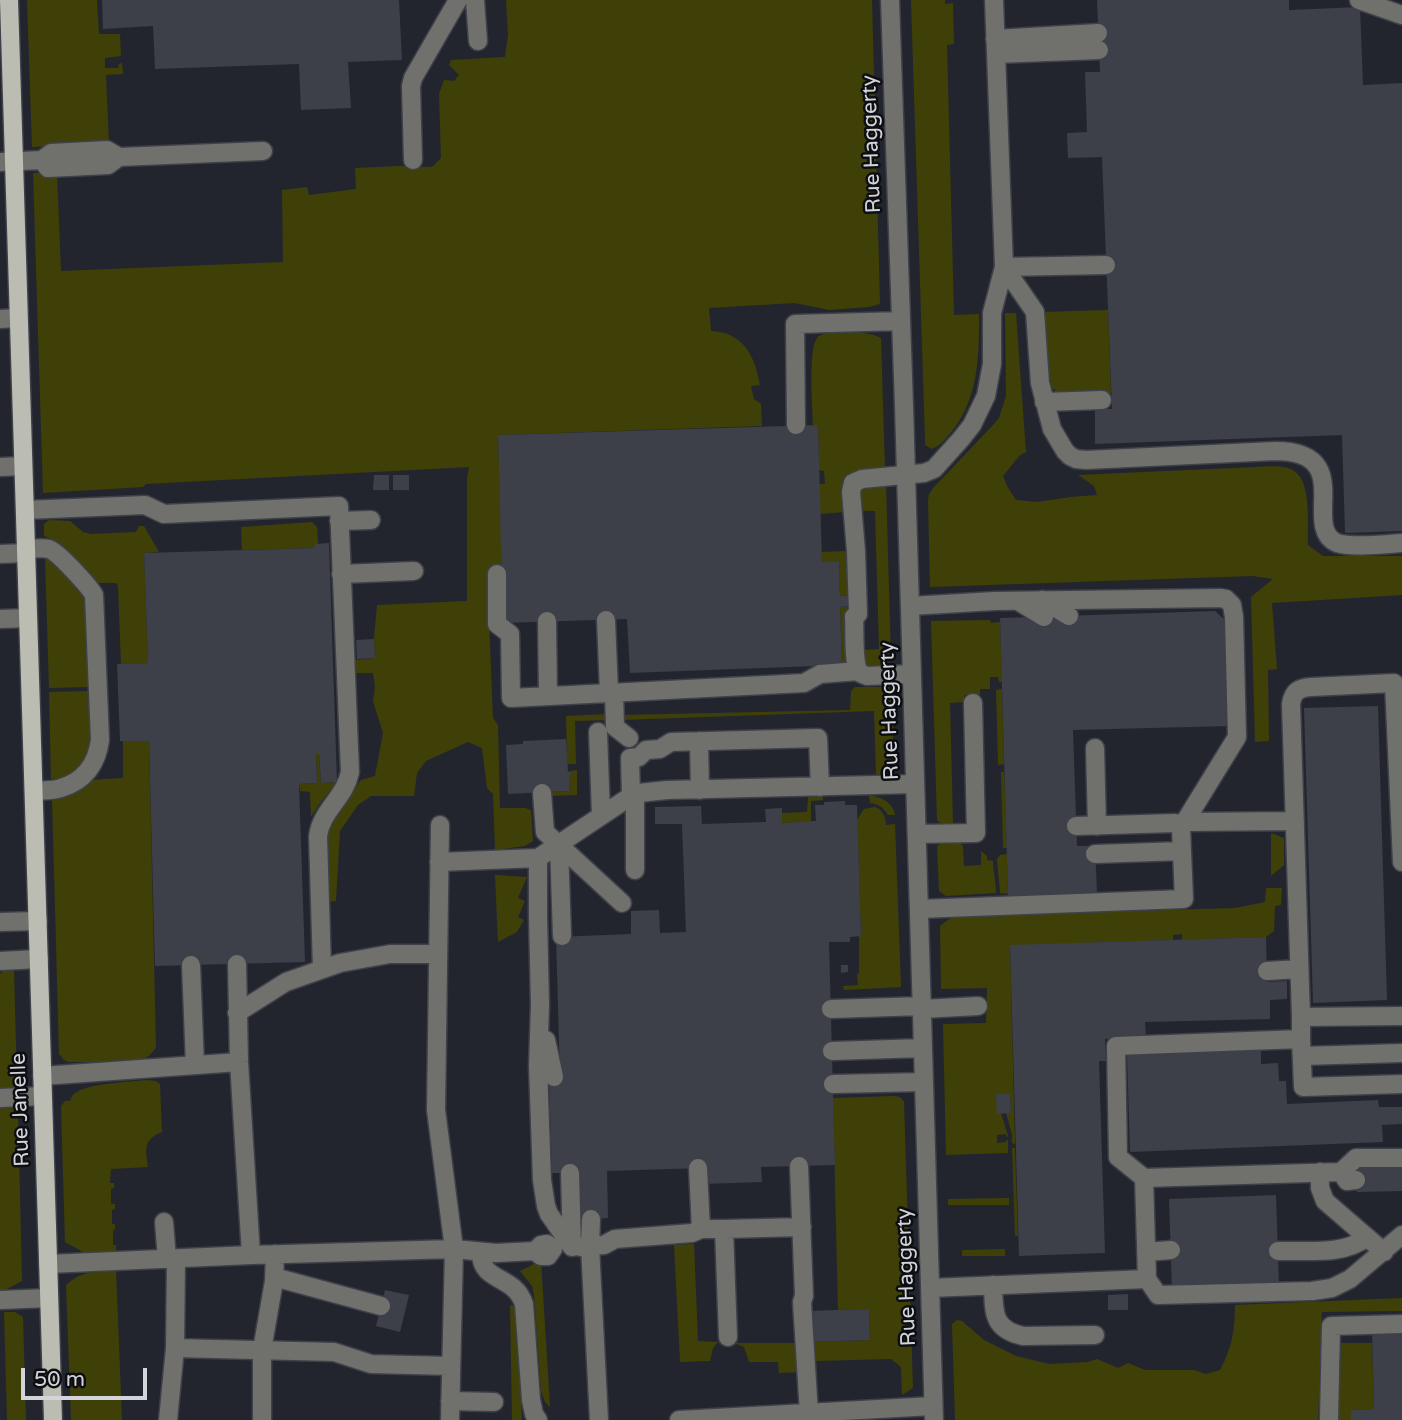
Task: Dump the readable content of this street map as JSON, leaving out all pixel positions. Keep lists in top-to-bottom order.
{
  "streets": {
    "main road": ["Rue Janelle"],
    "street": ["Rue Haggerty"]
  },
  "scale_bar": "50 m"
}
